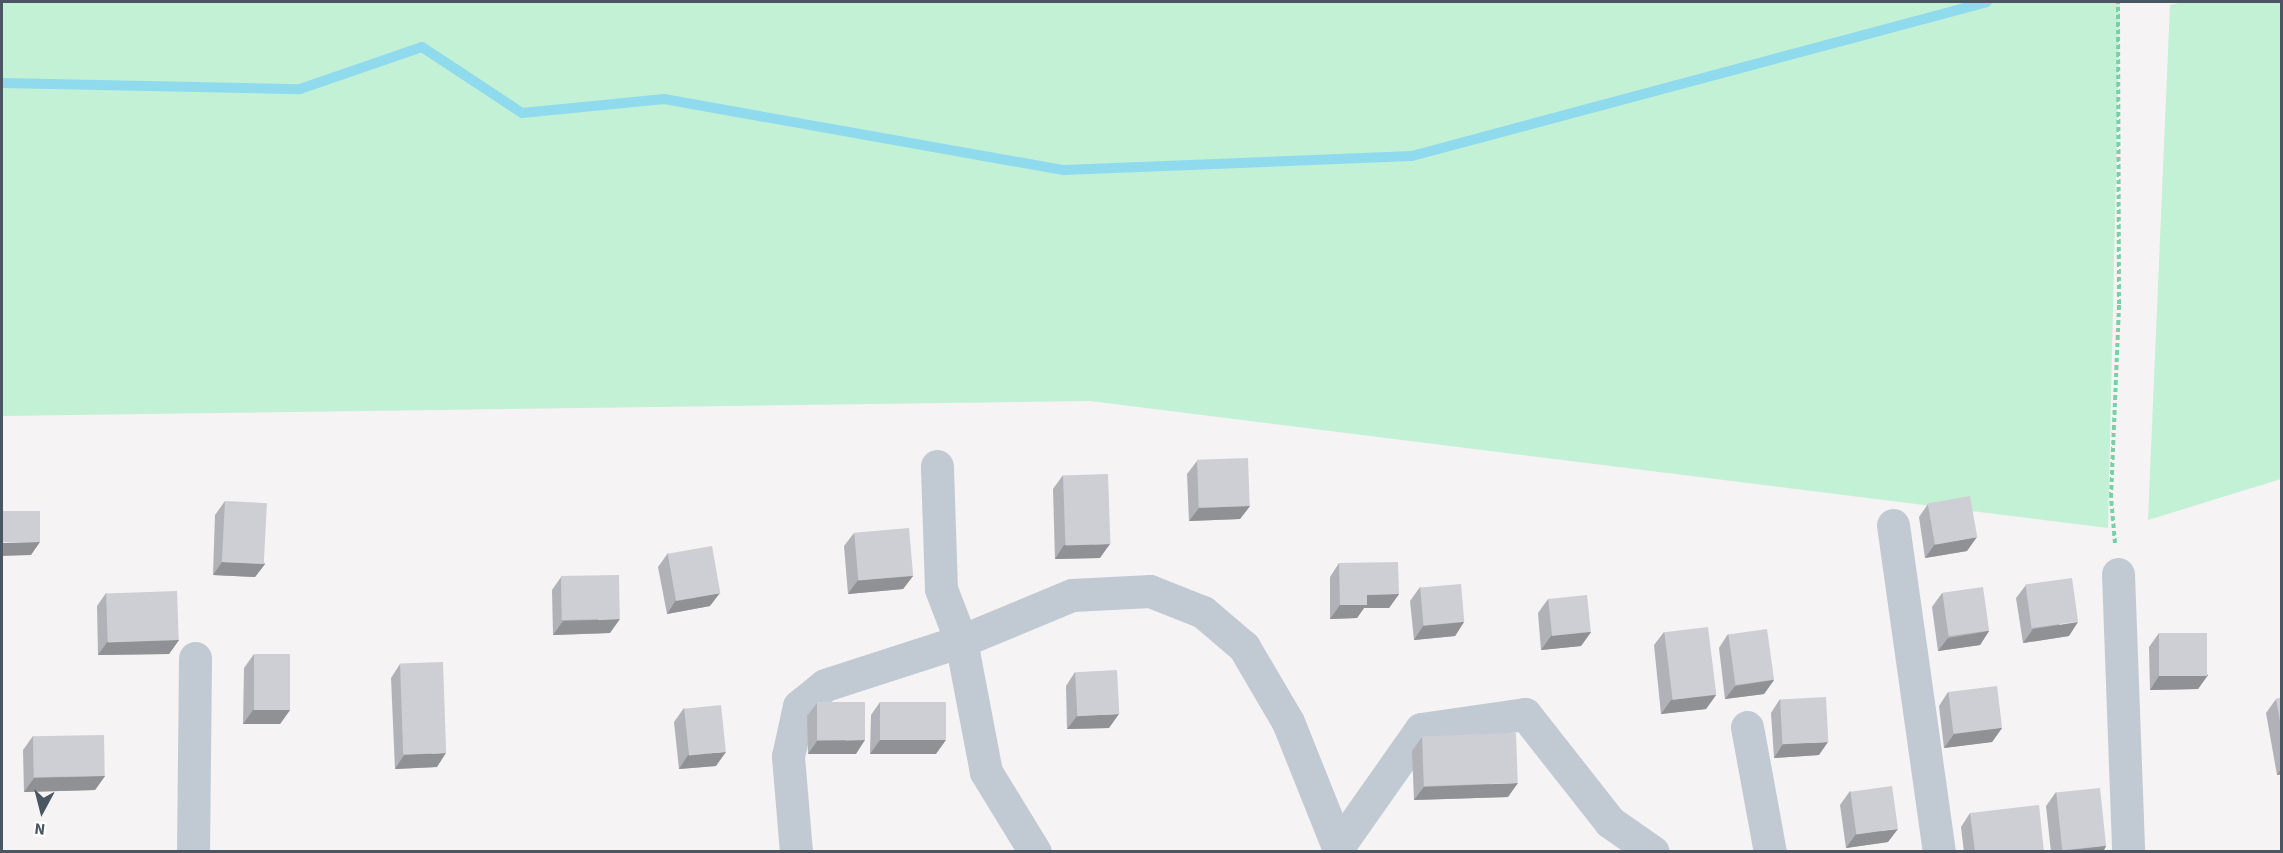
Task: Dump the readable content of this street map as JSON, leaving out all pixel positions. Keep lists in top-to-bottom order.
{
  "north": "bottom"
}
